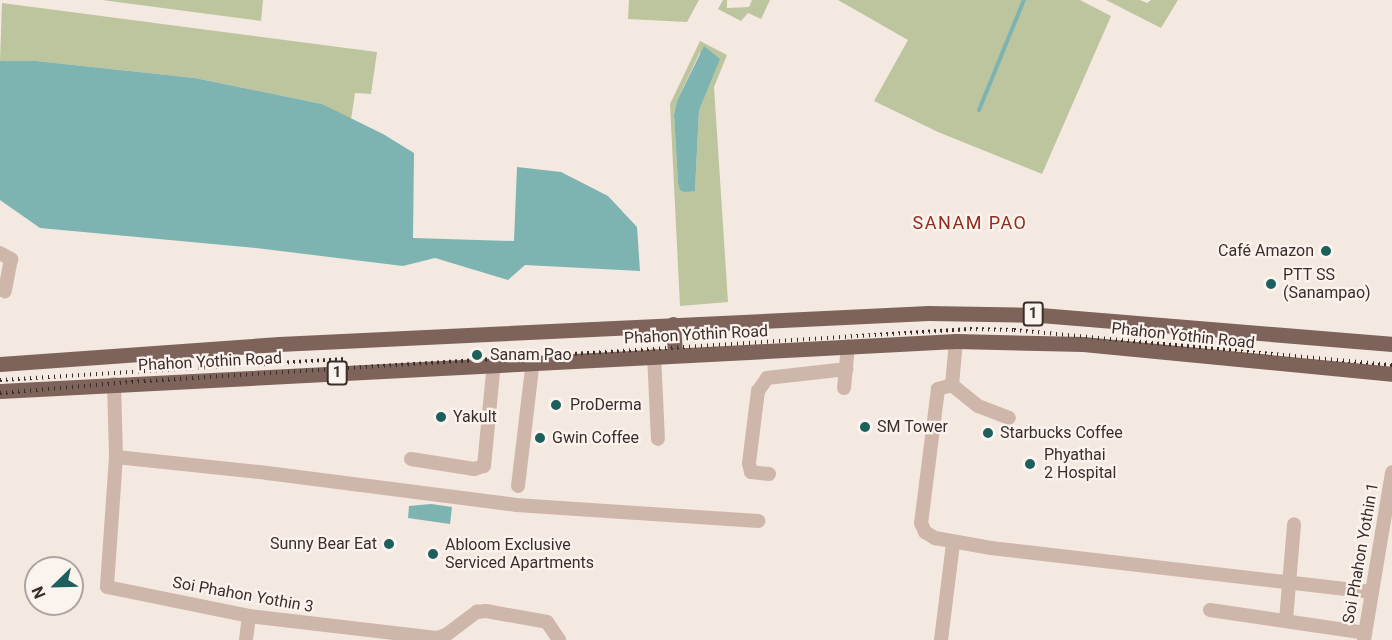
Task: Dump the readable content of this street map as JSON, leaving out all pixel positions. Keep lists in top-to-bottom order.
{
  "streets": {
    "main road": ["1", "Phahon Yothin Road"],
    "street": ["Soi Phahon Yothin 1", "Soi Phahon Yothin 3"]
  },
  "crossings": [
    ["Phahon Yothin Road", "Soi Phahon Yothin 3"]
  ],
  "districts": ["SANAM PAO"],
  "places": [
    "Café Amazon",
    "PTT SS (Sanampao)",
    "Sanam Pao",
    "ProDerma",
    "Yakult",
    "SM Tower",
    "Starbucks Coffee",
    "Gwin Coffee",
    "Phyathai 2 Hospital",
    "Sunny Bear Eat",
    "Abloom Exclusive Serviced Apartments"
  ],
  "north": "bottom left"
}
